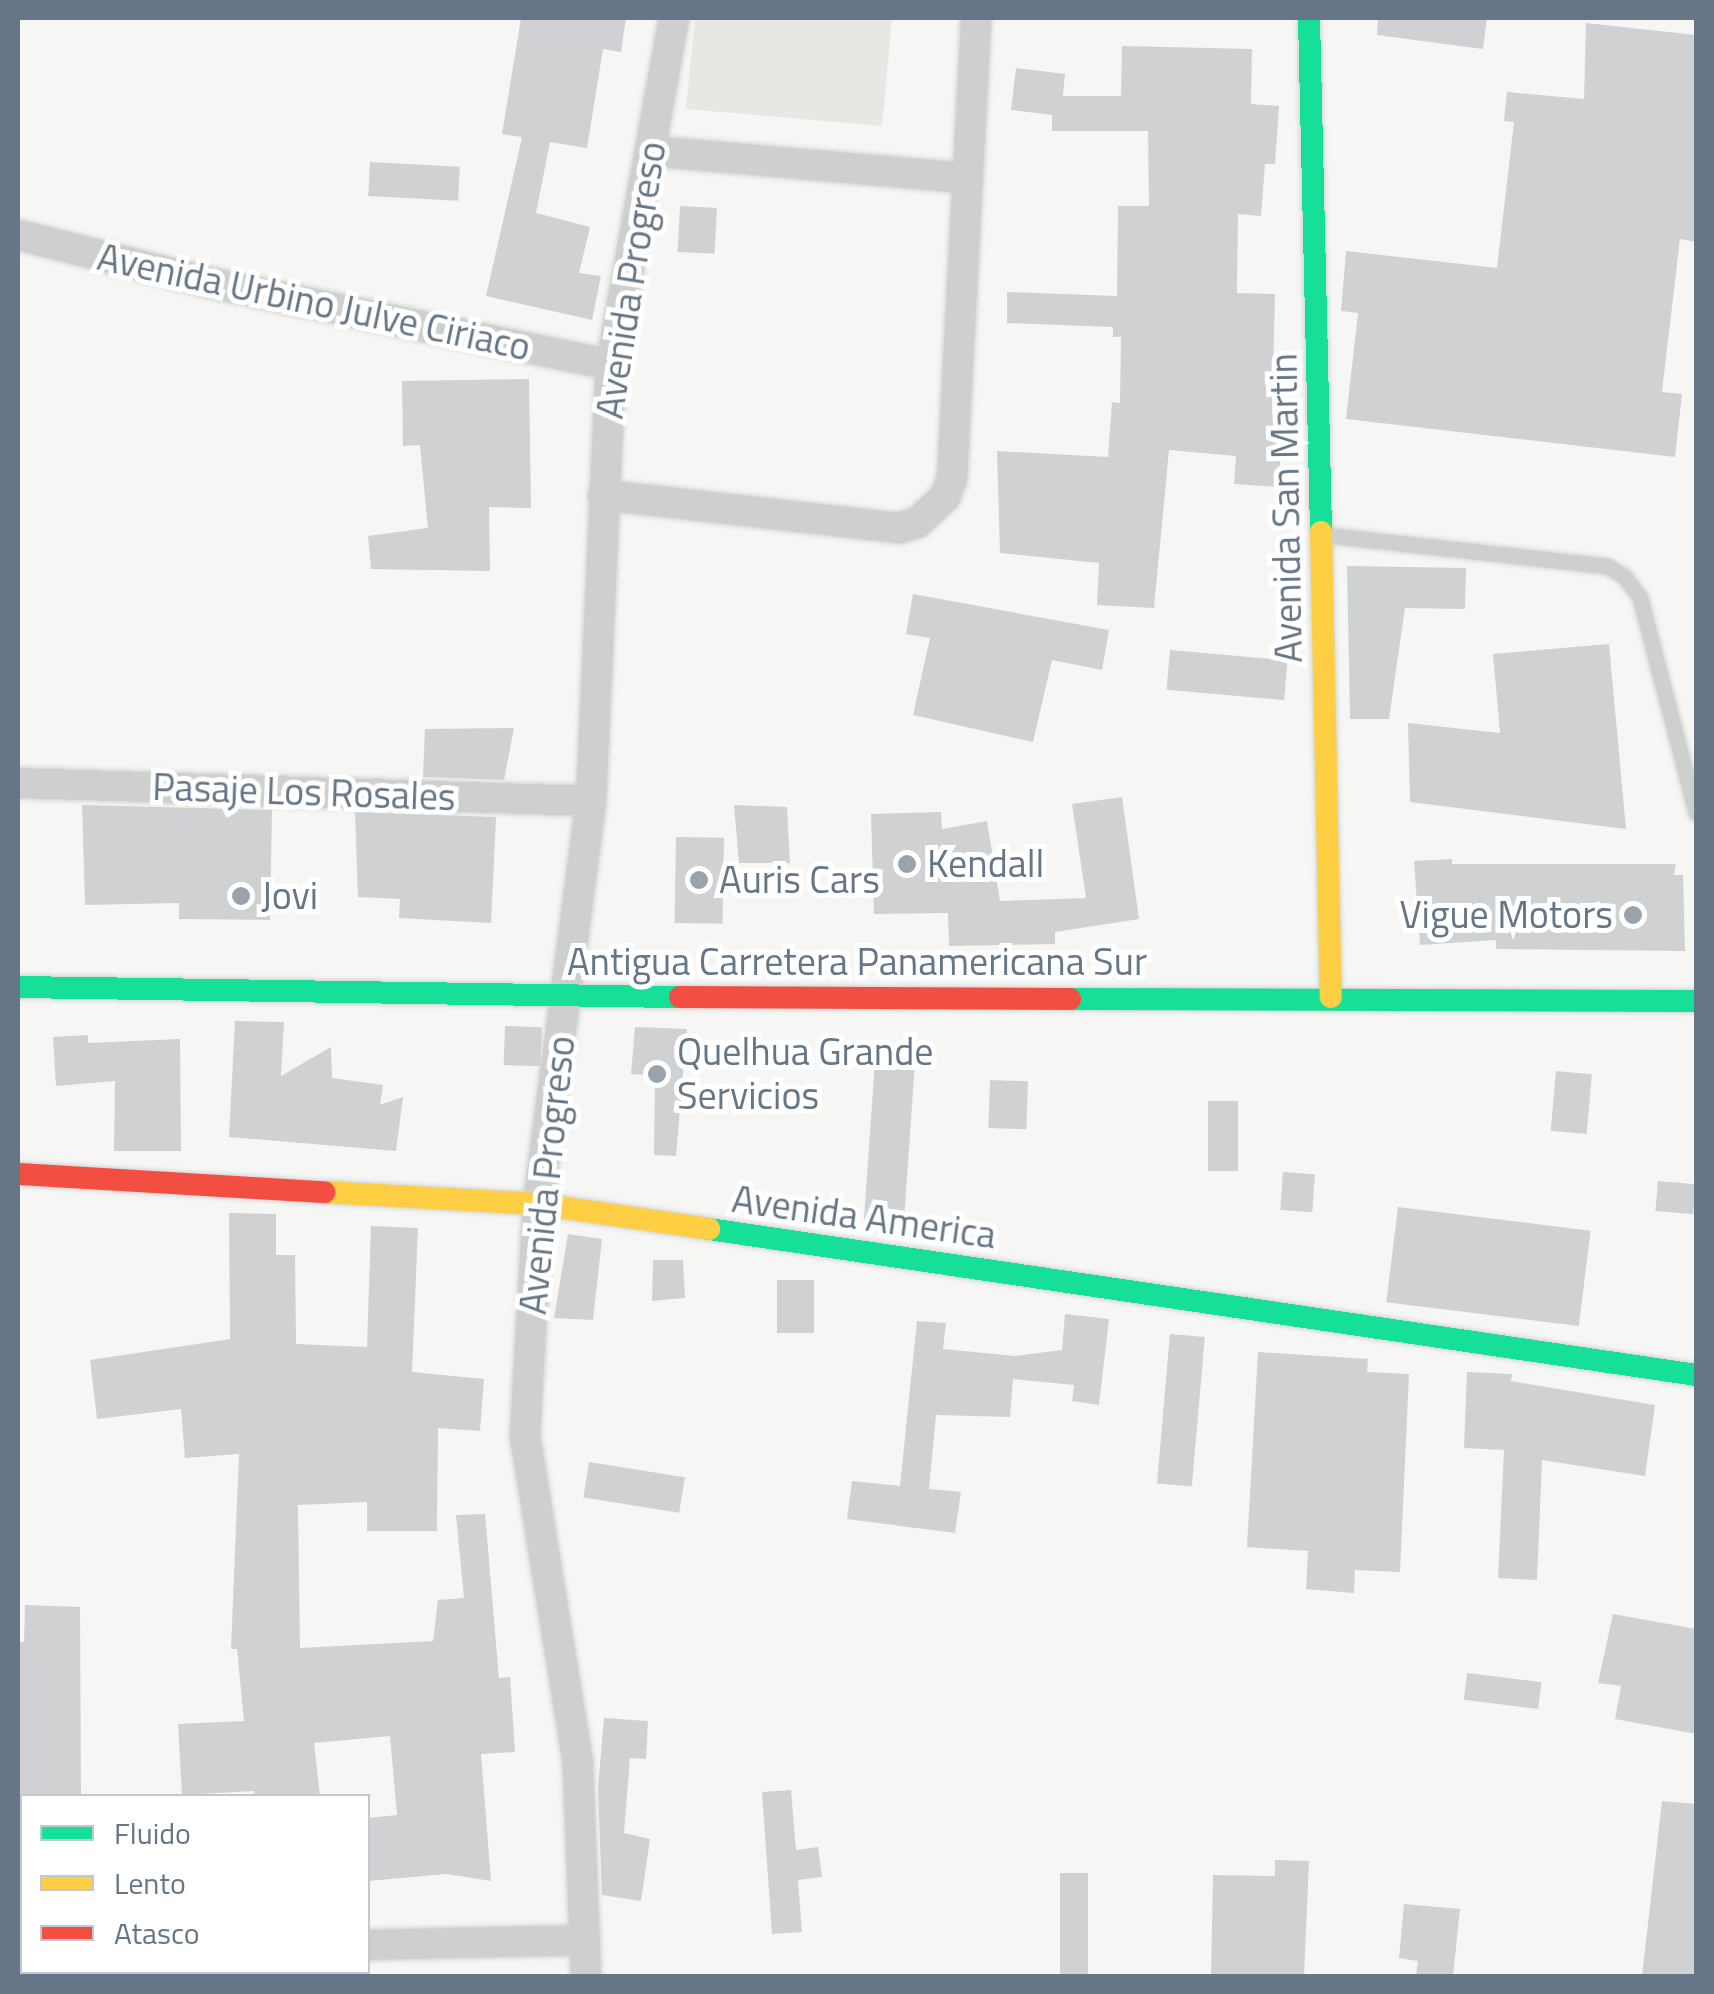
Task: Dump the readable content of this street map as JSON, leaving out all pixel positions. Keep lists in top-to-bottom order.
{
  "streets": {
    "main road": ["Avenida San Martin", "Antigua Carretera Panamericana Sur", "Avenida America"],
    "street": ["Avenida Progreso", "Avenida Urbino Julve Ciriaco", "Pasaje Los Rosales"]
  },
  "crossings": [
    ["Avenida Progreso", "Avenida Urbino Julve Ciriaco"],
    ["Avenida Progreso", "Pasaje Los Rosales"],
    ["Avenida Progreso", "Antigua Carretera Panamericana Sur"],
    ["Avenida Progreso", "Avenida America"],
    ["Avenida San Martin", "Antigua Carretera Panamericana Sur"]
  ],
  "places": [
    "Kendall",
    "Auris Cars",
    "Jovi",
    "Vigue Motors",
    "Quelhua Grande Servicios"
  ],
  "legend": ["Fluido", "Lento", "Atasco"]
}
